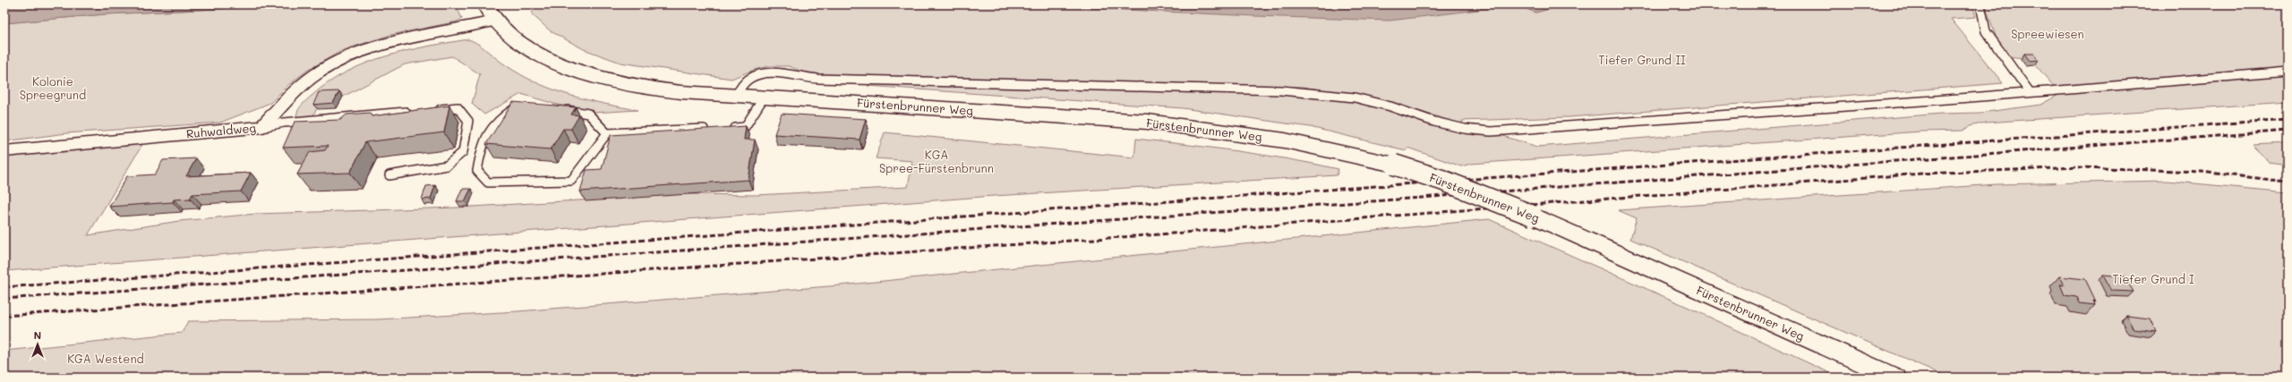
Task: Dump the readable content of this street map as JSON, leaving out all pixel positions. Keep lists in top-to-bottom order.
{
  "streets": {
    "main road": ["Fürstenbrunner Weg"],
    "street": ["Ruhwaldweg"]
  },
  "crossings": [
    ["Fürstenbrunner Weg", "Ruhwaldweg"]
  ],
  "parks": [
    "Spreewiesen",
    "Tiefer Grund II",
    "Kolonie Spreegrund",
    "KGA Spree-Fürstenbrunn",
    "Tiefer Grund I",
    "KGA Westend"
  ],
  "north": "top"
}
